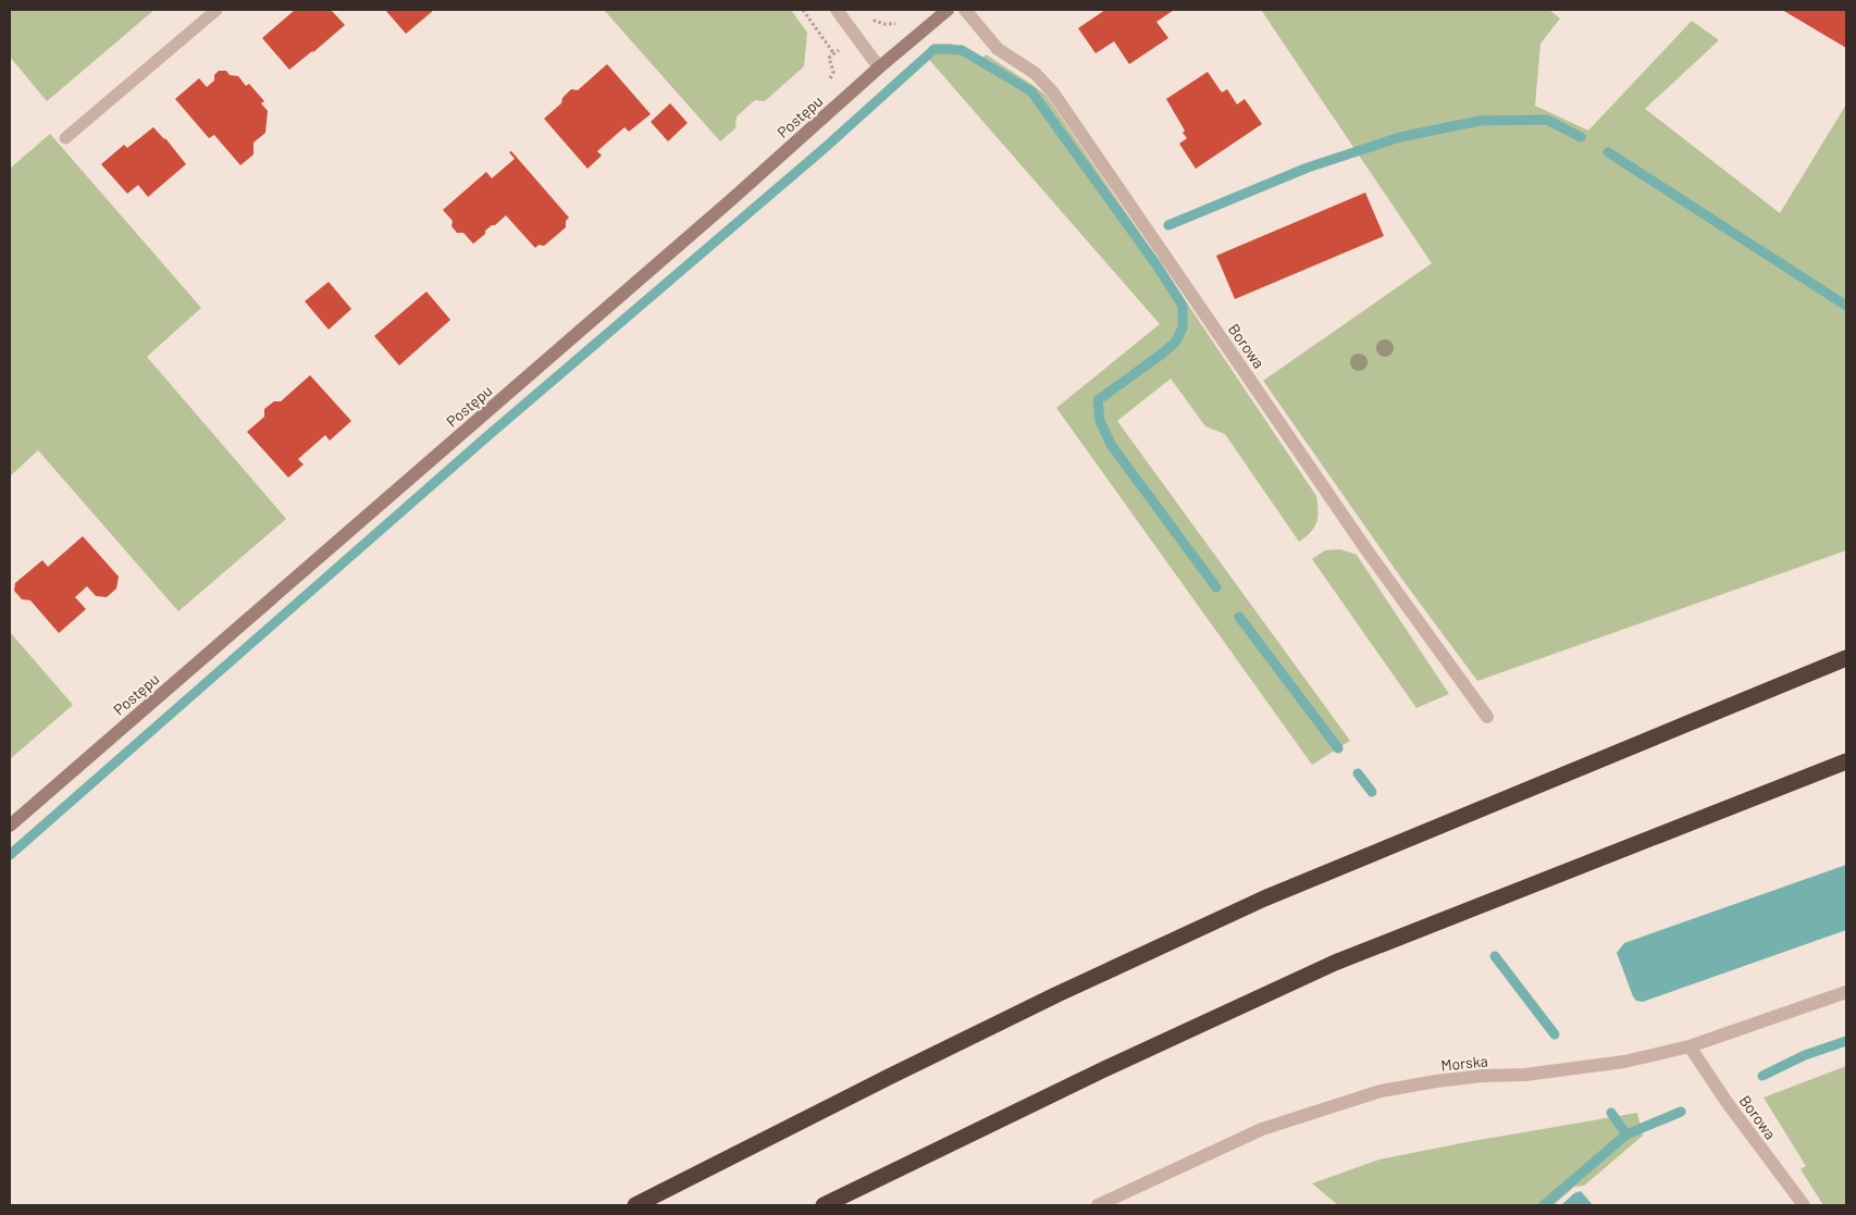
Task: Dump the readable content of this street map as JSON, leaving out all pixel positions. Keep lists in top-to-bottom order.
{
  "streets": {
    "street": ["Postępu", "Borowa", "Morska"]
  },
  "crossings": [
    ["Borowa", "Morska"]
  ]
}
